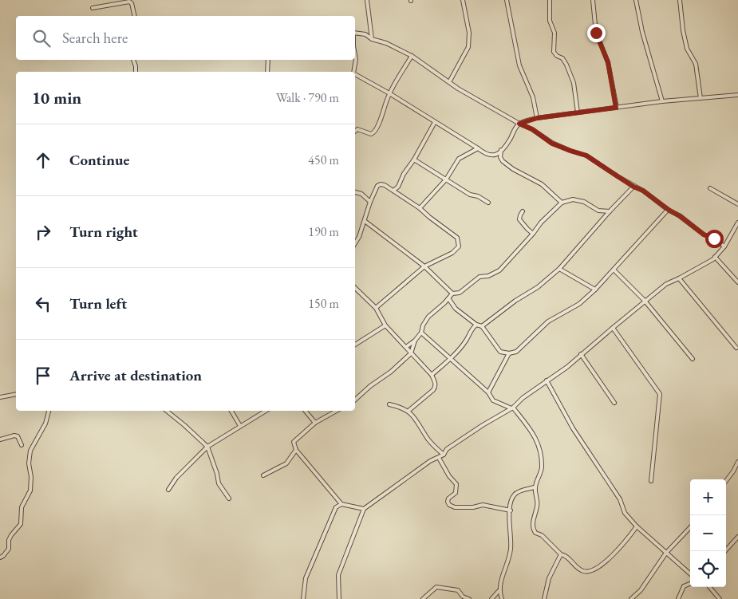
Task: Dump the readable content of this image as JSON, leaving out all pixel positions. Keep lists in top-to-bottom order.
{
  "page": {
    "search": "Search here",
    "heading": ["10 min", "Walk · 790 m"],
    "list": [
      ["Continue", "450 m"],
      ["Turn right", "190 m"],
      ["Turn left", "150 m"],
      "Arrive at destination"
    ],
    "map_buttons": ["+", "−"]
  }
}
